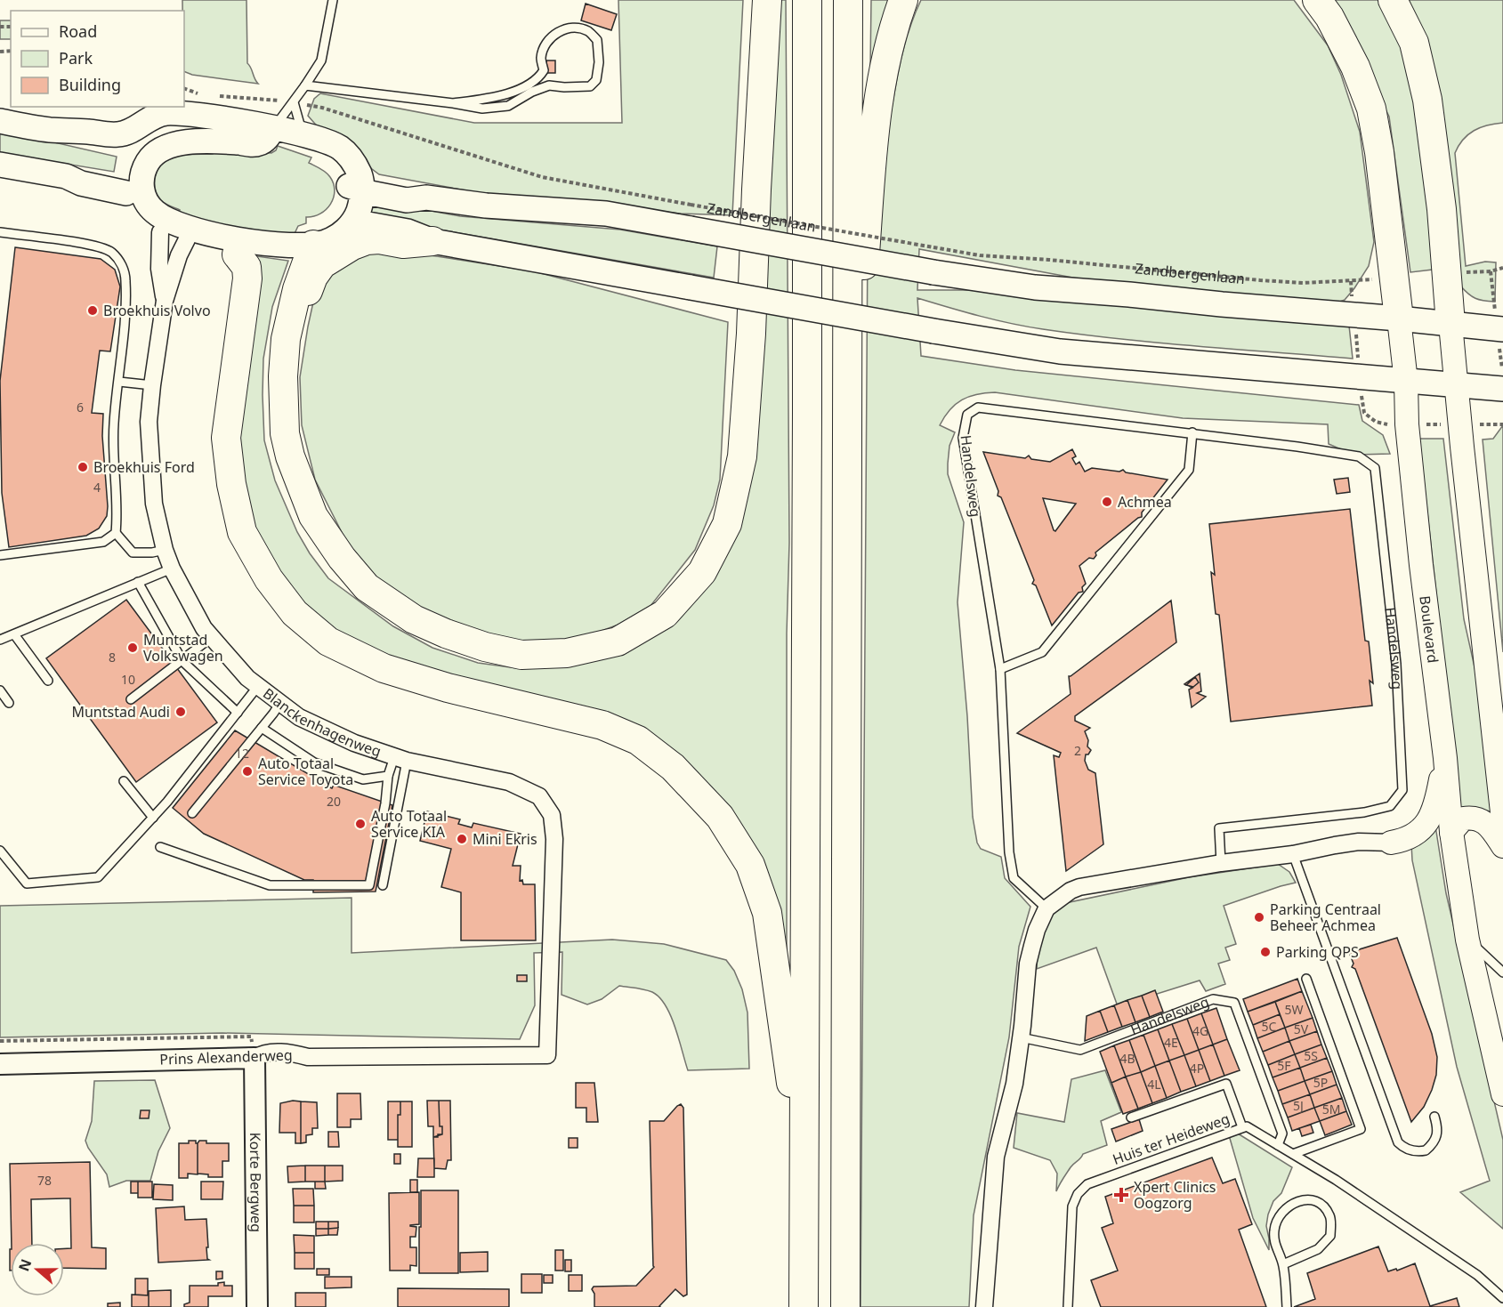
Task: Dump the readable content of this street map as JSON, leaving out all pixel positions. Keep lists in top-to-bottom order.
{
  "streets": {
    "main road": ["Zandbergenlaan", "Boulevard"],
    "street": ["Blanckenhagenweg", "Prins Alexanderweg", "Korte Bergweg"],
    "lane": ["Handelsweg", "Huis ter Heideweg"]
  },
  "crossings": [
    ["Zandbergenlaan", "Boulevard"],
    ["Handelsweg", "Huis ter Heideweg"],
    ["Blanckenhagenweg", "Prins Alexanderweg"],
    ["Prins Alexanderweg", "Korte Bergweg"]
  ],
  "places": {
    "other": [
      "Broekhuis Volvo",
      "Broekhuis Ford",
      "Achmea",
      "Muntstad Volkswagen",
      "Muntstad Audi",
      "Auto Totaal Service Toyota",
      "Auto Totaal Service KIA",
      "Mini Ekris",
      "Parking Centraal Beheer Achmea",
      "Parking QPS"
    ],
    "health": ["Xpert Clinics Oogzorg"]
  },
  "house_numbers": [
    "6",
    "4",
    "8",
    "10",
    "2",
    "12",
    "20",
    "5W",
    "5C",
    "5V",
    "4G",
    "4E",
    "5S",
    "4B",
    "5F",
    "4P",
    "5P",
    "4L",
    "5J",
    "5M",
    "78"
  ],
  "legend": ["Road", "Park", "Building"],
  "north": "left"
}
